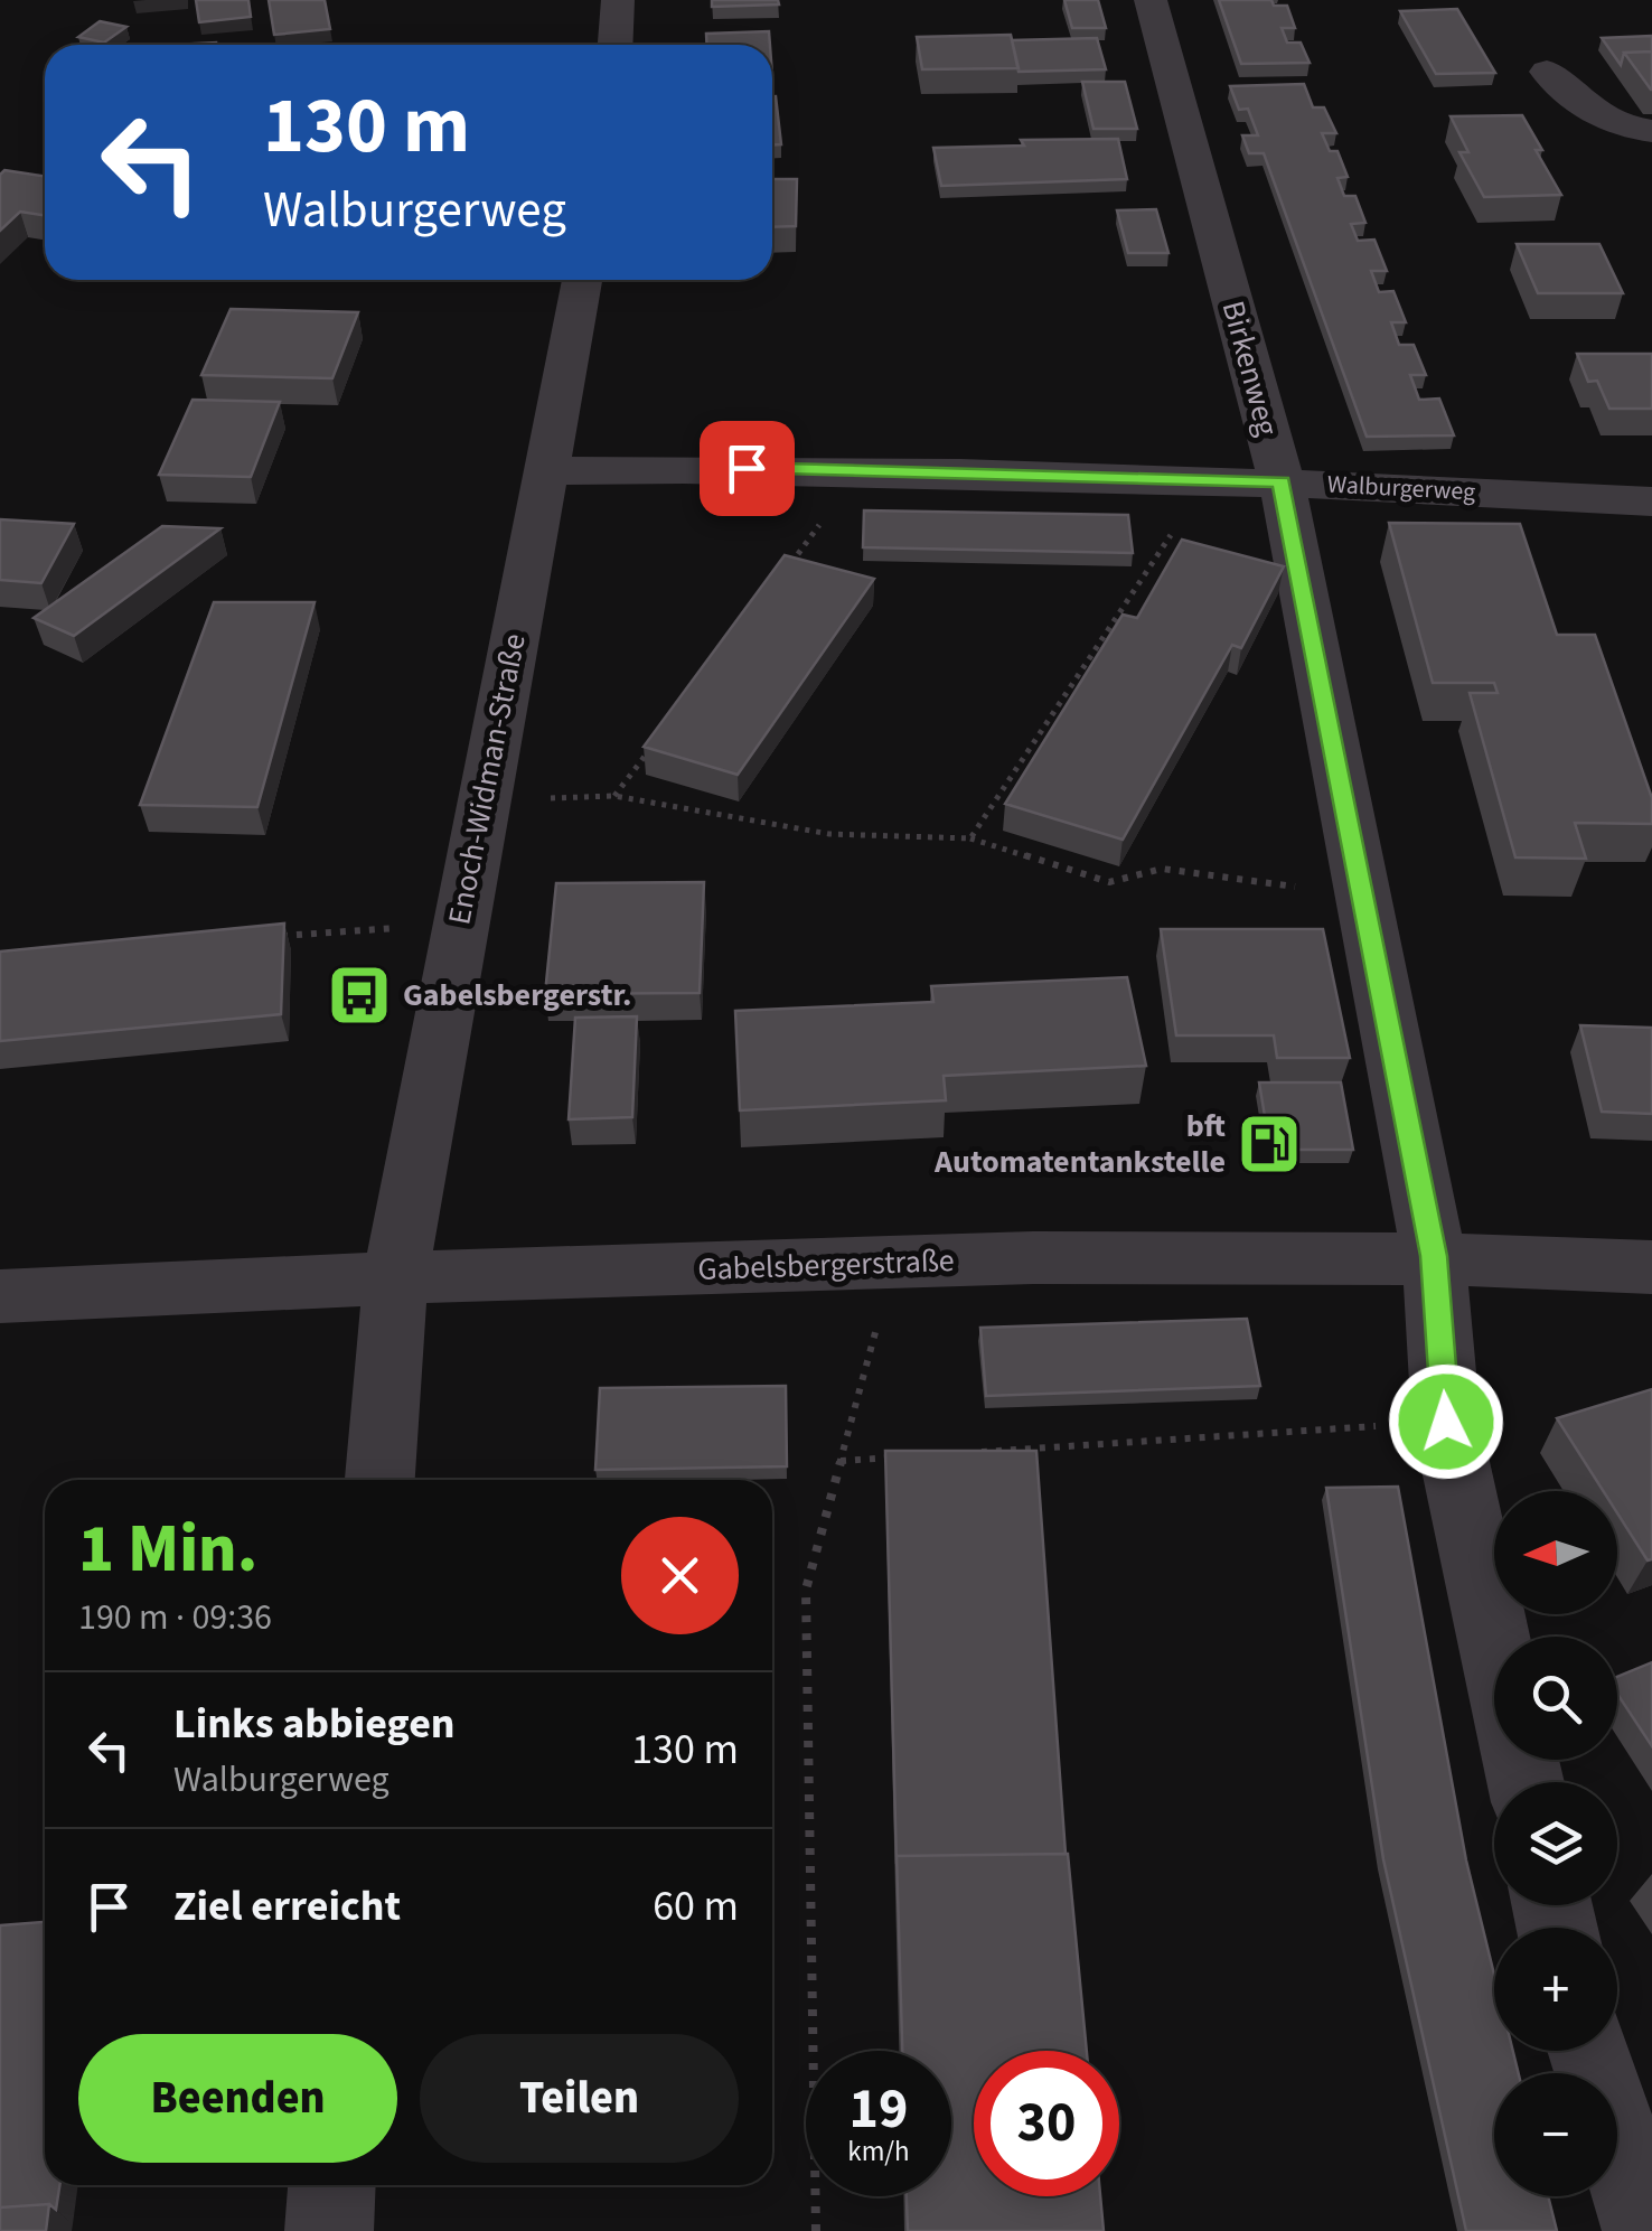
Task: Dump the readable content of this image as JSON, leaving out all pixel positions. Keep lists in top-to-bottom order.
{
  "streets": {
    "street": [
      "Birkenweg",
      "Walburgerweg",
      "Enoch-Widman-Straße",
      "Gabelsbergerstraße"
    ]
  },
  "crossings": [
    ["Birkenweg", "Walburgerweg"],
    ["Birkenweg", "Gabelsbergerstraße"],
    ["Walburgerweg", "Enoch-Widman-Straße"],
    ["Enoch-Widman-Straße", "Gabelsbergerstraße"]
  ],
  "places": {
    "bus stop": ["Gabelsbergerstr."],
    "fuel station": ["bft Automatentankstelle"]
  },
  "north": "left",
  "page": {
    "turn": ["130 m", "Walburgerweg"],
    "heading": ["1 Min.", "190 m · 09:36"],
    "map_buttons": ["+", "−"],
    "list": [
      {
        "name": "Links abbiegen",
        "note": "Walburgerweg",
        "value": "130 m"
      },
      {
        "name": "Ziel erreicht",
        "value": "60 m"
      }
    ],
    "buttons": ["Beenden", "Teilen"],
    "speed": "19 km/h",
    "limit": "30"
  }
}
